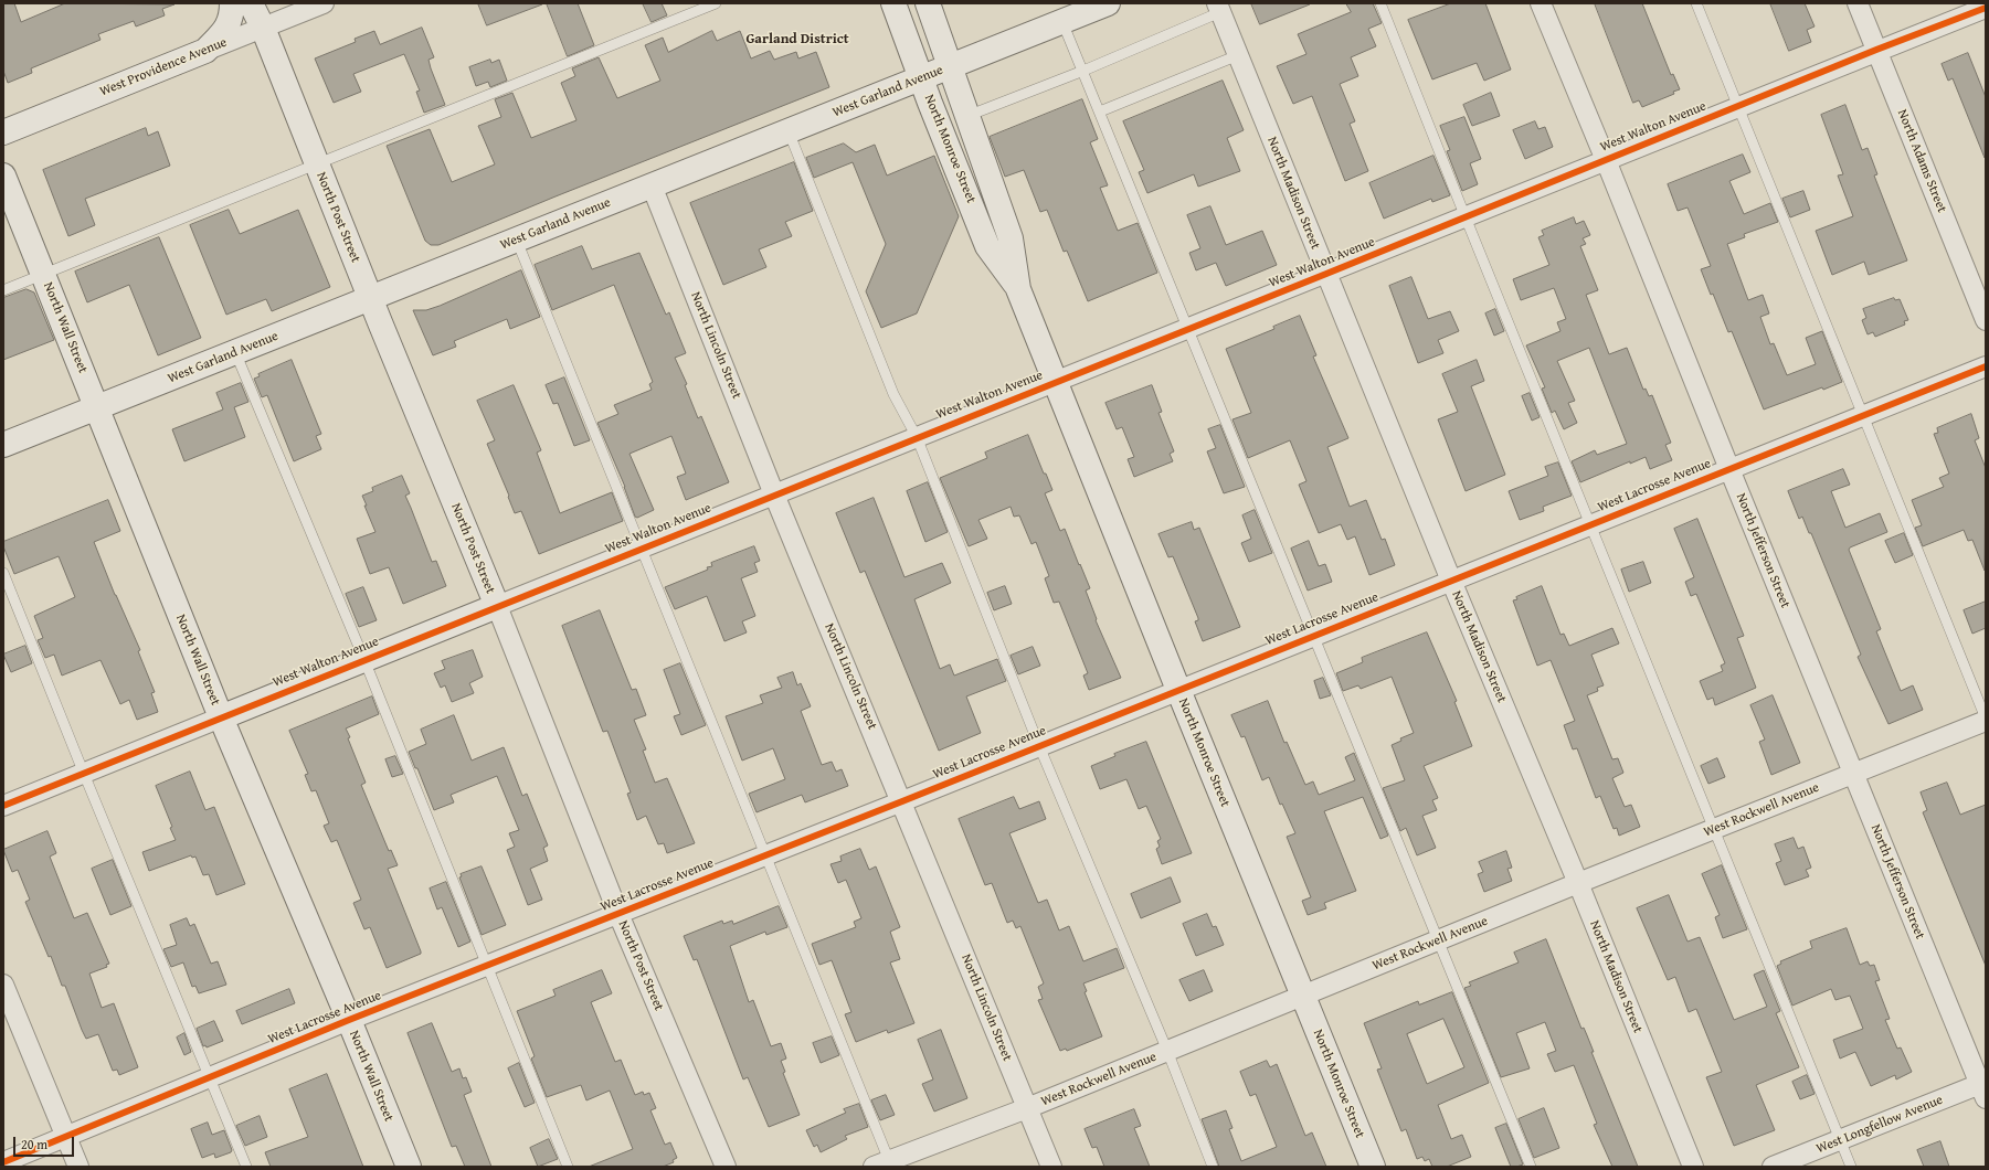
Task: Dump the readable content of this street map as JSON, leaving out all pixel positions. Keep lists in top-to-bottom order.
{
  "streets": {
    "street": [
      "West Providence Avenue",
      "West Garland Avenue",
      "West Walton Avenue",
      "North Monroe Street",
      "North Adams Street",
      "North Madison Street",
      "North Post Street",
      "North Wall Street",
      "North Lincoln Street",
      "West Lacrosse Avenue",
      "North Jefferson Street",
      "West Rockwell Avenue",
      "West Longfellow Avenue"
    ]
  },
  "crossings": [
    ["West Providence Avenue", "North Post Street"],
    ["West Garland Avenue", "North Monroe Street"],
    ["West Garland Avenue", "North Post Street"],
    ["West Garland Avenue", "North Wall Street"],
    ["West Garland Avenue", "North Lincoln Street"],
    ["West Walton Avenue", "North Monroe Street"],
    ["West Walton Avenue", "North Adams Street"],
    ["West Walton Avenue", "North Madison Street"],
    ["West Walton Avenue", "North Post Street"],
    ["West Walton Avenue", "North Wall Street"],
    ["West Walton Avenue", "North Lincoln Street"],
    ["West Walton Avenue", "North Jefferson Street"],
    ["North Monroe Street", "West Lacrosse Avenue"],
    ["North Monroe Street", "West Rockwell Avenue"],
    ["North Madison Street", "West Lacrosse Avenue"],
    ["North Madison Street", "West Rockwell Avenue"],
    ["North Post Street", "West Lacrosse Avenue"],
    ["North Wall Street", "West Lacrosse Avenue"],
    ["North Lincoln Street", "West Lacrosse Avenue"],
    ["North Lincoln Street", "West Rockwell Avenue"],
    ["West Lacrosse Avenue", "North Jefferson Street"],
    ["North Jefferson Street", "West Rockwell Avenue"],
    ["North Jefferson Street", "West Longfellow Avenue"]
  ],
  "districts": ["Garland District"],
  "scale_bar": "20 m"
}
